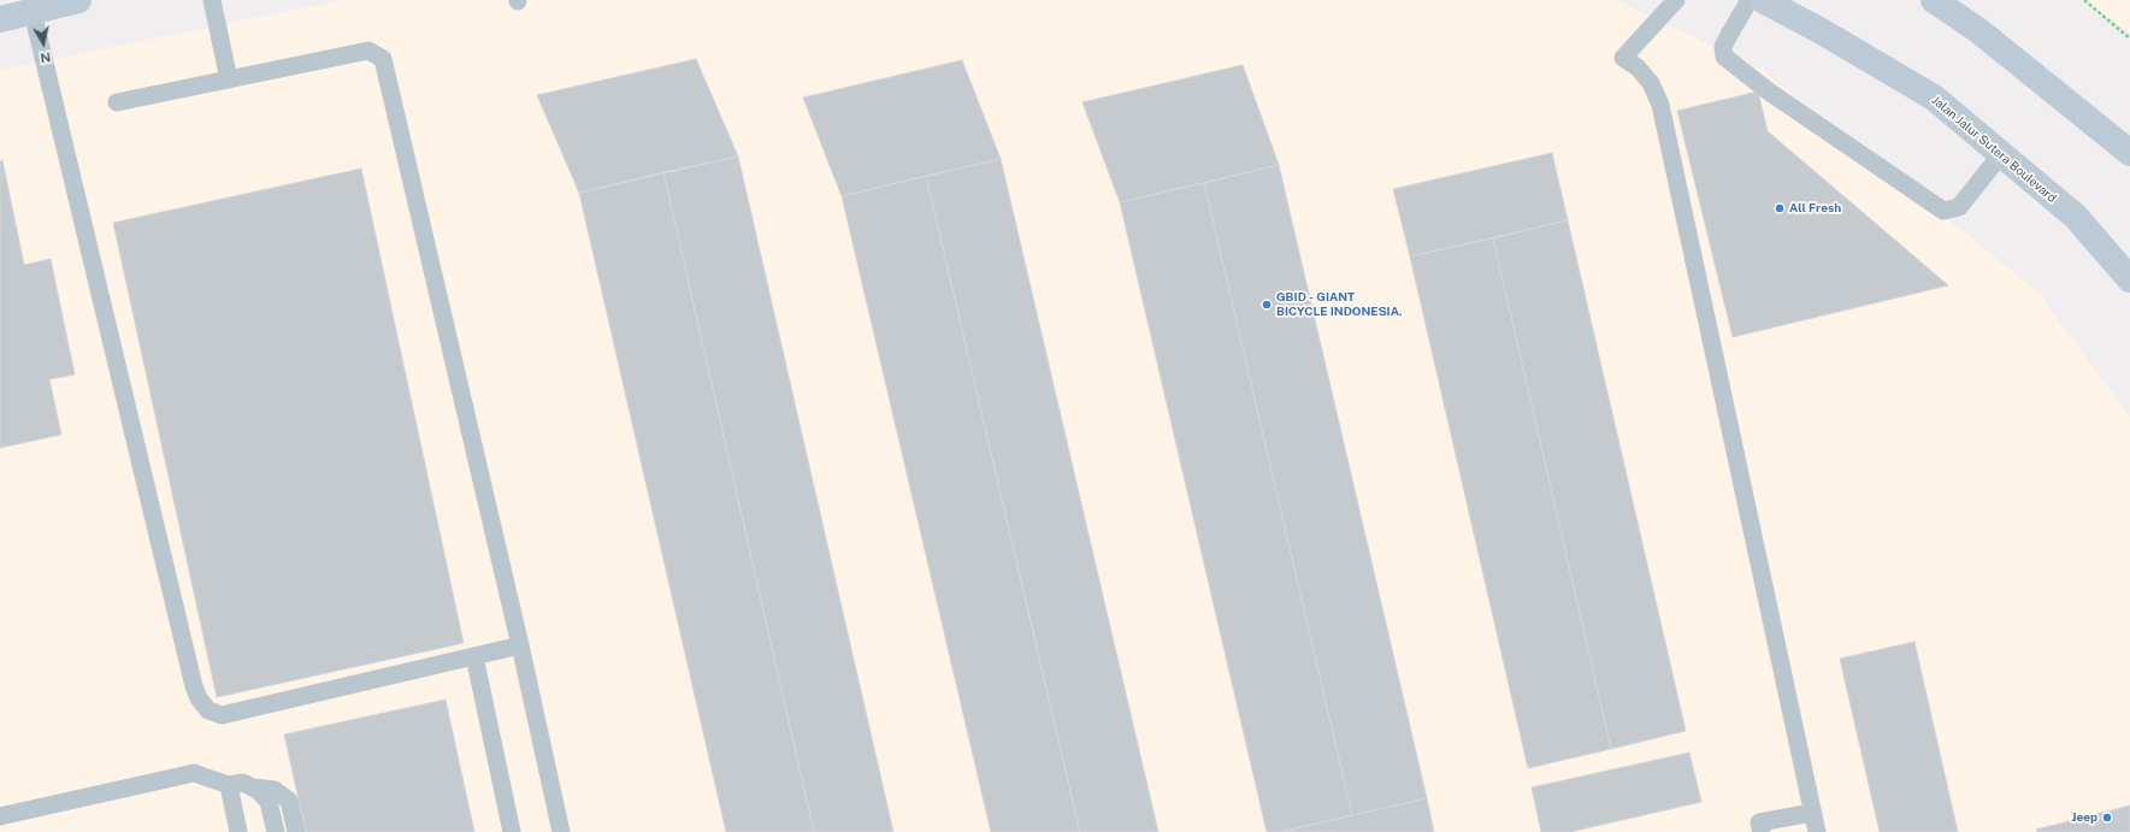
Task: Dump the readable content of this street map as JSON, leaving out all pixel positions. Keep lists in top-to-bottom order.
{
  "streets": {
    "main road": ["Jalan Jalur Sutera Boulevard"]
  },
  "places": ["All Fresh", "GBID - GIANT BICYCLE INDONESIA.", "Jeep"],
  "north": "bottom"
}
